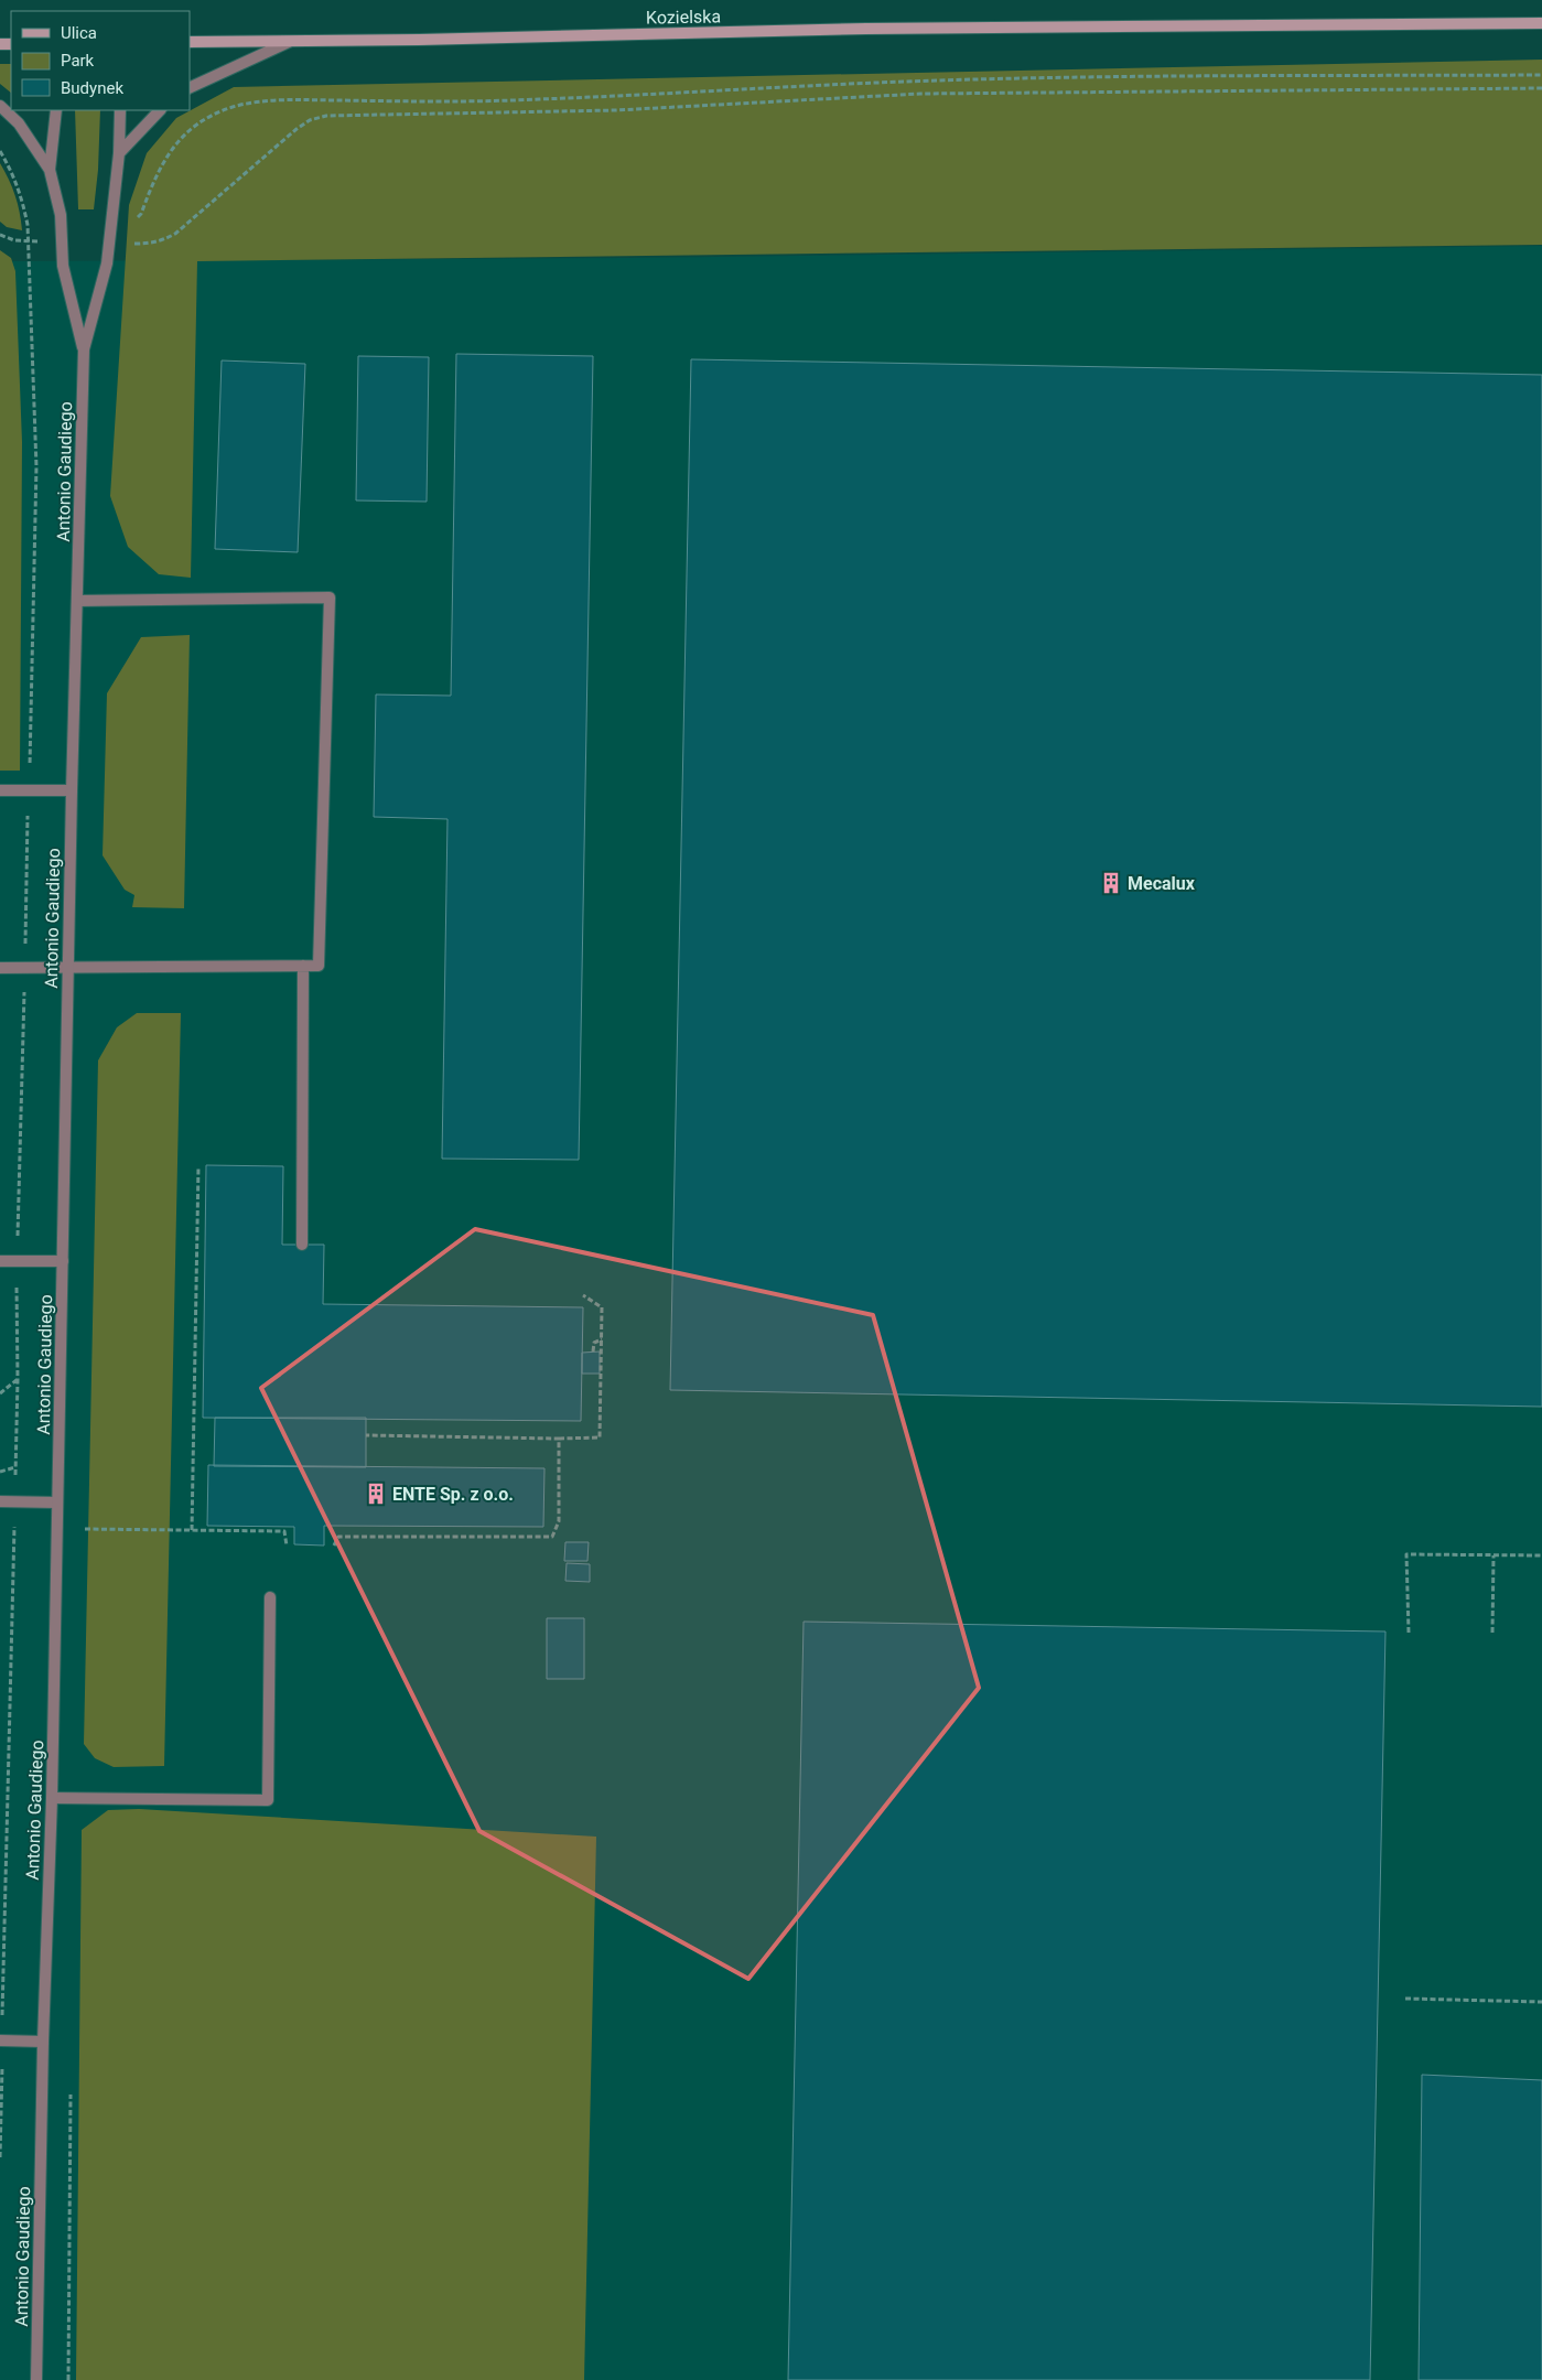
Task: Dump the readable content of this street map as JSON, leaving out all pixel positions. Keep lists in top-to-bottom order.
{
  "streets": {
    "street": ["Kozielska", "Antonio Gaudiego"]
  },
  "places": {
    "building": ["Mecalux", "ENTE Sp. z o.o."]
  },
  "legend": ["Ulica", "Park", "Budynek"]
}
